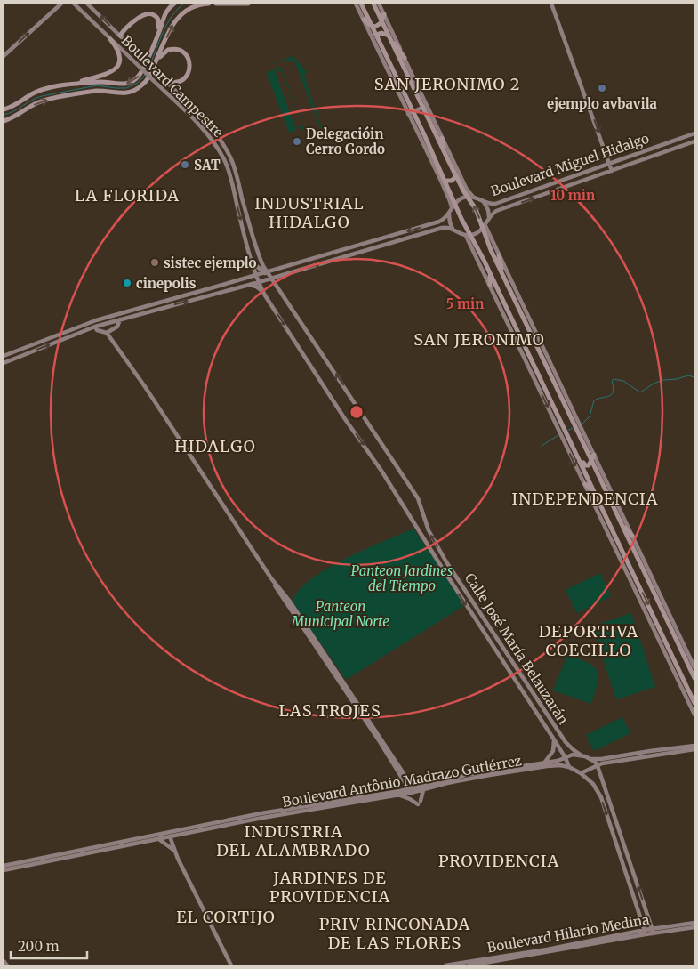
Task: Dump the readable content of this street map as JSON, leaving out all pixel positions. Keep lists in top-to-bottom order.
{
  "streets": {
    "street": [
      "Boulevard Campestre",
      "Boulevard Miguel Hidalgo",
      "Calle José María Belauzarán",
      "Boulevard Antônio Madrazo Gutiérrez",
      "Boulevard Hilario Medina"
    ]
  },
  "crossings": [
    ["Boulevard Campestre", "Calle José María Belauzarán"],
    ["Boulevard Campestre", "Boulevard Antônio Madrazo Gutiérrez"],
    ["Calle José María Belauzarán", "Boulevard Antônio Madrazo Gutiérrez"]
  ],
  "one_way": ["Calle José María Belauzarán"],
  "districts": [
    "SAN JERONIMO 2",
    "LA FLORIDA",
    "INDUSTRIAL HIDALGO",
    "SAN JERONIMO",
    "HIDALGO",
    "INDEPENDENCIA",
    "DEPORTIVA COECILLO",
    "LAS TROJES",
    "INDUSTRIA DEL ALAMBRADO",
    "PROVIDENCIA",
    "JARDINES DE PROVIDENCIA",
    "EL CORTIJO",
    "PRIV RINCONADA DE LAS FLORES"
  ],
  "parks": ["Panteon Jardines del Tiempo", "Panteon Municipal Norte"],
  "places": [
    "ejemplo avbavila",
    "Delegacióin Cerro Gordo",
    "SAT",
    "sistec ejemplo",
    "cinepolis"
  ],
  "scale_bar": "200 m",
  "rings": ["10 min", "5 min"]
}
